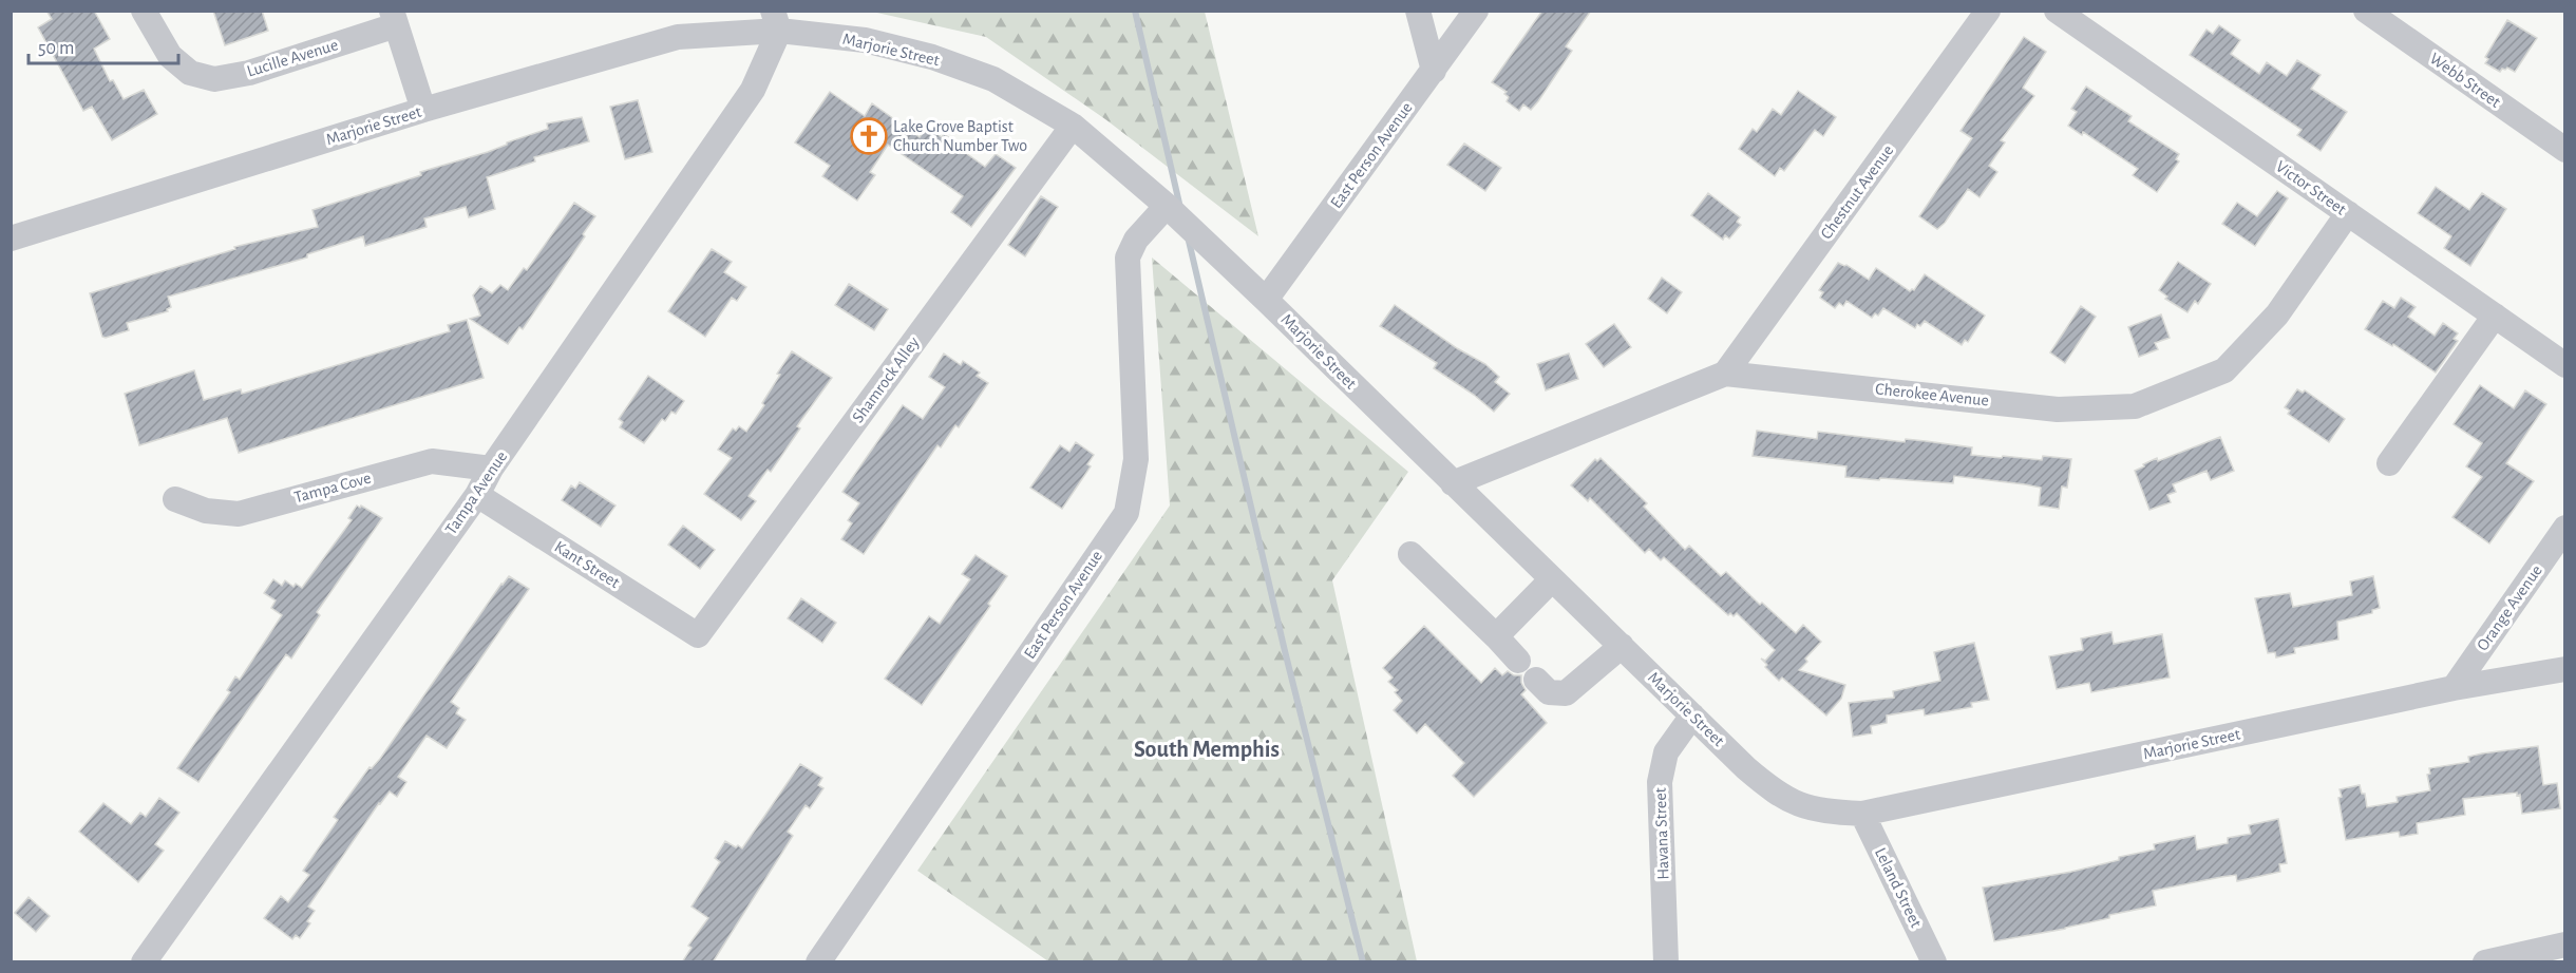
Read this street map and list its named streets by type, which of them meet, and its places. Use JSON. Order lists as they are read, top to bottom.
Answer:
{
  "streets": {
    "street": [
      "Marjorie Street",
      "Lucille Avenue",
      "Webb Street",
      "East Person Avenue",
      "Victor Street",
      "Chestnut Avenue",
      "Shamrock Alley",
      "Cherokee Avenue",
      "Tampa Cove",
      "Tampa Avenue",
      "Kant Street",
      "Orange Avenue",
      "Havana Street",
      "Leland Street"
    ]
  },
  "crossings": [
    ["Marjorie Street", "East Person Avenue"],
    ["Marjorie Street", "Shamrock Alley"],
    ["Marjorie Street", "Cherokee Avenue"],
    ["Marjorie Street", "Tampa Avenue"],
    ["Marjorie Street", "Orange Avenue"],
    ["Marjorie Street", "Havana Street"],
    ["Marjorie Street", "Leland Street"],
    ["Victor Street", "Cherokee Avenue"],
    ["Chestnut Avenue", "Cherokee Avenue"],
    ["Shamrock Alley", "Kant Street"],
    ["Tampa Cove", "Tampa Avenue"],
    ["Tampa Avenue", "Kant Street"]
  ],
  "districts": ["South Memphis"],
  "places": {
    "church": ["Lake Grove Baptist Church Number Two"]
  },
  "scale_bar": "50 m"
}
